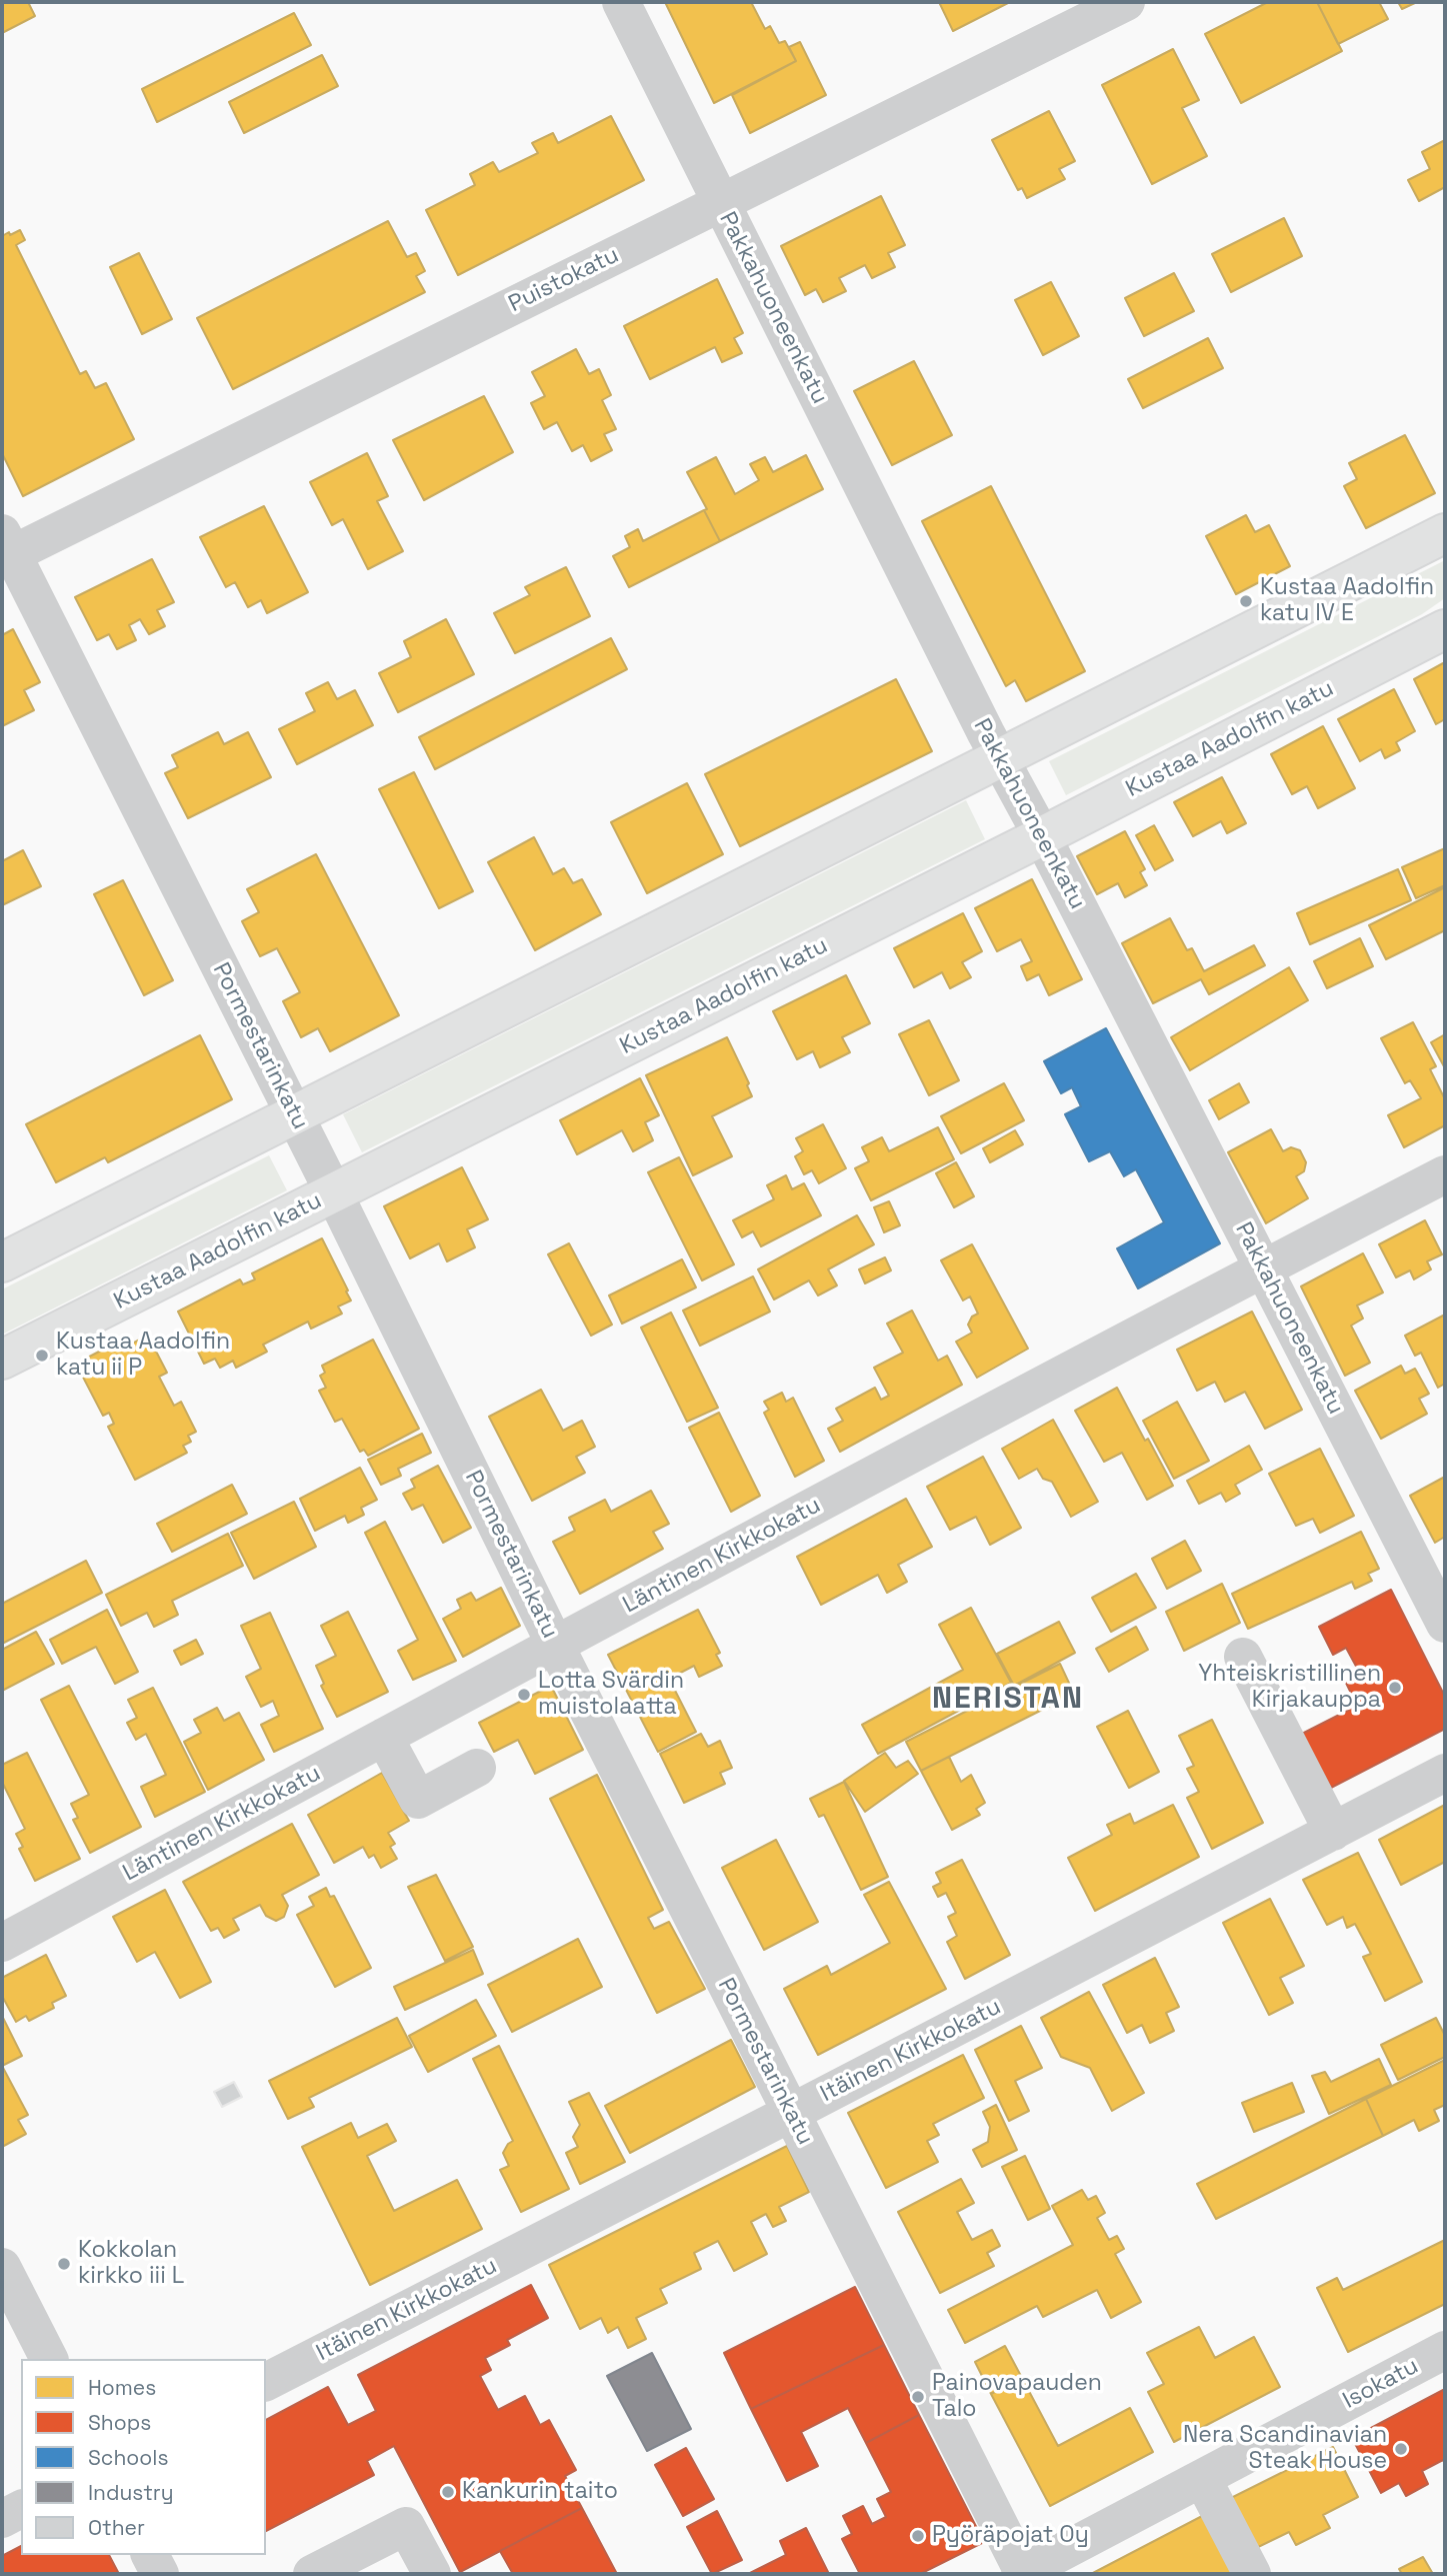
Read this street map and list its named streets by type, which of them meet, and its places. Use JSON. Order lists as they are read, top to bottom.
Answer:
{
  "streets": {
    "main road": ["Kustaa Aadolfin katu"],
    "street": [
      "Puistokatu",
      "Pakkahuoneenkatu",
      "Pormestarinkatu",
      "Läntinen Kirkkokatu",
      "Itäinen Kirkkokatu",
      "Isokatu"
    ]
  },
  "crossings": [
    ["Puistokatu", "Pakkahuoneenkatu"],
    ["Puistokatu", "Pormestarinkatu"],
    ["Pakkahuoneenkatu", "Kustaa Aadolfin katu"],
    ["Pakkahuoneenkatu", "Läntinen Kirkkokatu"],
    ["Kustaa Aadolfin katu", "Pormestarinkatu"],
    ["Pormestarinkatu", "Läntinen Kirkkokatu"],
    ["Pormestarinkatu", "Itäinen Kirkkokatu"],
    ["Pormestarinkatu", "Isokatu"]
  ],
  "districts": ["NERISTAN"],
  "places": [
    "Kustaa Aadolfin katu IV E",
    "Kustaa Aadolfin katu ii P",
    "Yhteiskristillinen Kirjakauppa",
    "Lotta Svärdin muistolaatta",
    "Kokkolan kirkko iii L",
    "Painovapauden Talo",
    "Nera Scandinavian Steak House",
    "Kankurin taito",
    "Pyöräpojat Oy"
  ],
  "legend": [
    "Homes",
    "Shops",
    "Schools",
    "Industry",
    "Other"
  ]
}
